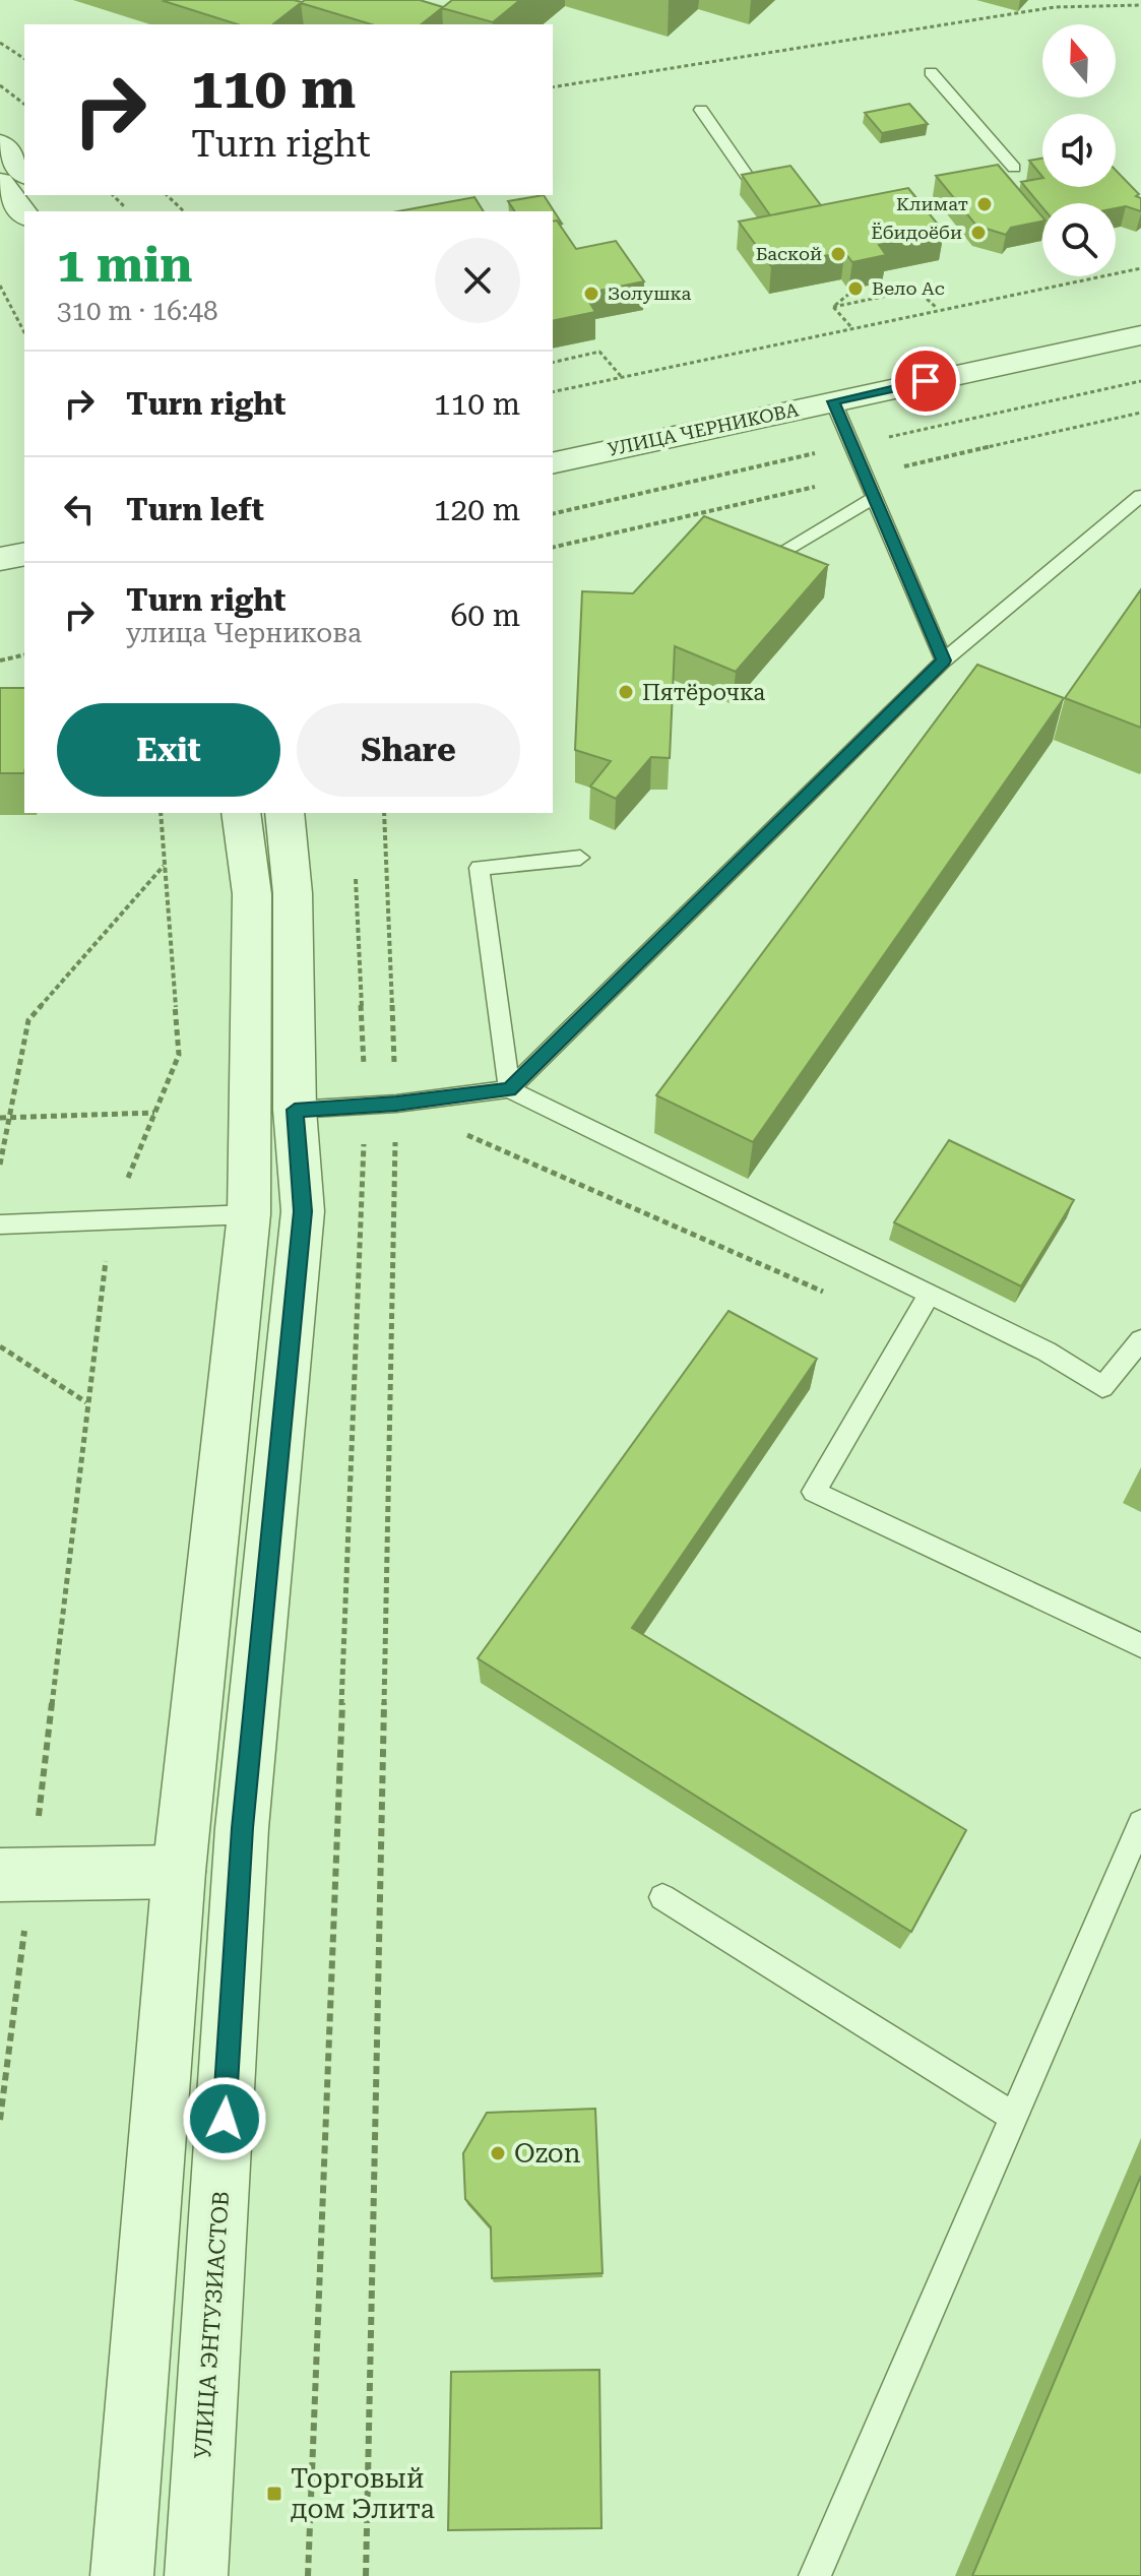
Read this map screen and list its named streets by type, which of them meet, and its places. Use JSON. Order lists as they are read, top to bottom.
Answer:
{
  "streets": {
    "street": ["УЛИЦА ЧЕРНИКОВА", "УЛИЦА ЭНТУЗИАСТОВ"]
  },
  "places": {
    "other": [
      "Климат",
      "Ёбидоёби",
      "Баской",
      "Вело Ас",
      "Золушка",
      "Пятёрочка",
      "Ozon"
    ],
    "transit": ["Торговый дом Элита"]
  },
  "north": "top",
  "page": {
    "turn": ["110 m", "Turn right"],
    "heading": ["1 min", "310 m · 16:48"],
    "list": [
      {
        "name": "Turn right",
        "value": "110 m"
      },
      {
        "name": "Turn left",
        "value": "120 m"
      },
      {
        "name": "Turn right",
        "note": "улица Черникова",
        "value": "60 m"
      }
    ],
    "buttons": ["Exit", "Share"]
  }
}
